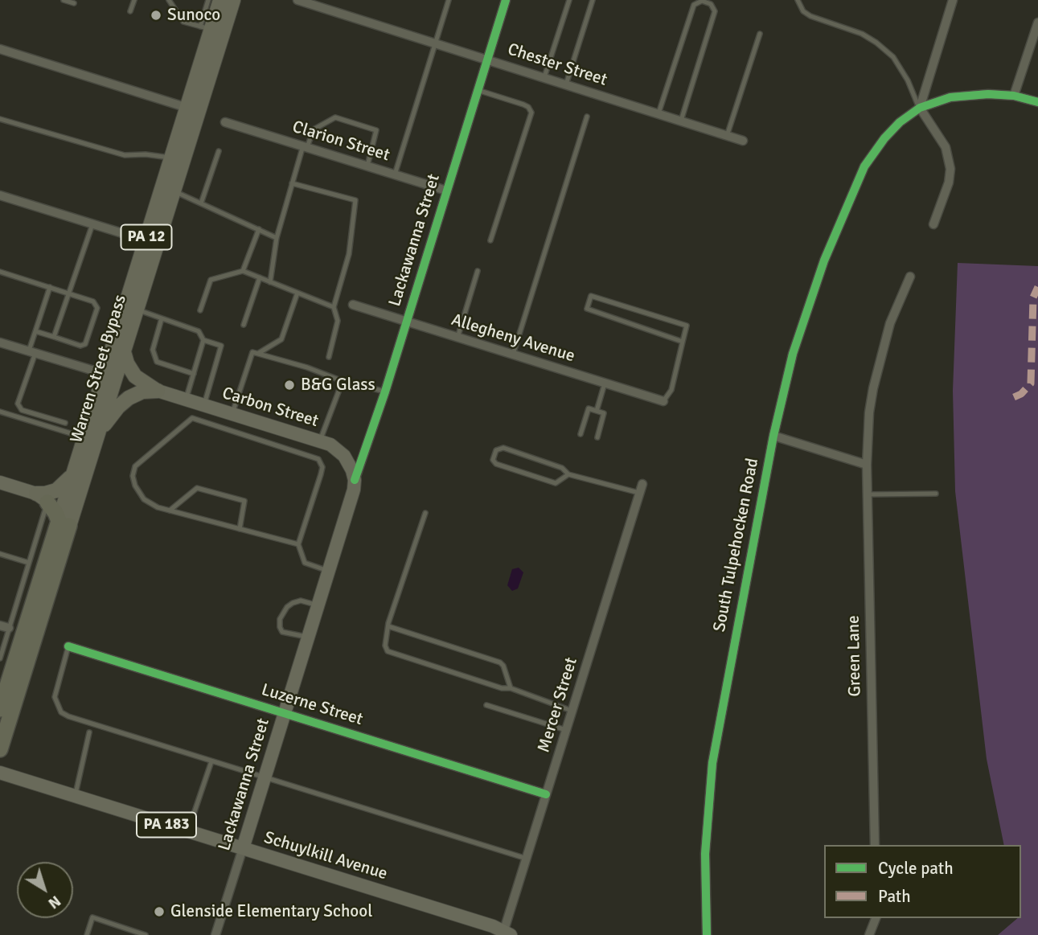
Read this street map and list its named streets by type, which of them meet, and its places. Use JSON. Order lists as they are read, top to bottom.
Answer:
{
  "streets": {
    "highway": ["PA 12", "Warren Street Bypass"],
    "main road": [
      "Lackawanna Street",
      "Carbon Street",
      "PA 183",
      "Schuylkill Avenue"
    ],
    "street": [
      "Chester Street",
      "Clarion Street",
      "Allegheny Avenue",
      "South Tulpehocken Road",
      "Green Lane",
      "Luzerne Street",
      "Mercer Street"
    ]
  },
  "crossings": [
    ["Chester Street", "Lackawanna Street"],
    ["Clarion Street", "Lackawanna Street"],
    ["Lackawanna Street", "Allegheny Avenue"],
    ["Lackawanna Street", "Carbon Street"],
    ["Lackawanna Street", "Luzerne Street"],
    ["Lackawanna Street", "Schuylkill Avenue"],
    ["Luzerne Street", "Mercer Street"],
    ["Mercer Street", "Schuylkill Avenue"]
  ],
  "places": ["Sunoco", "B&G Glass", "Glenside Elementary School"],
  "legend": ["Cycle path", "Path"],
  "north": "bottom right"
}
